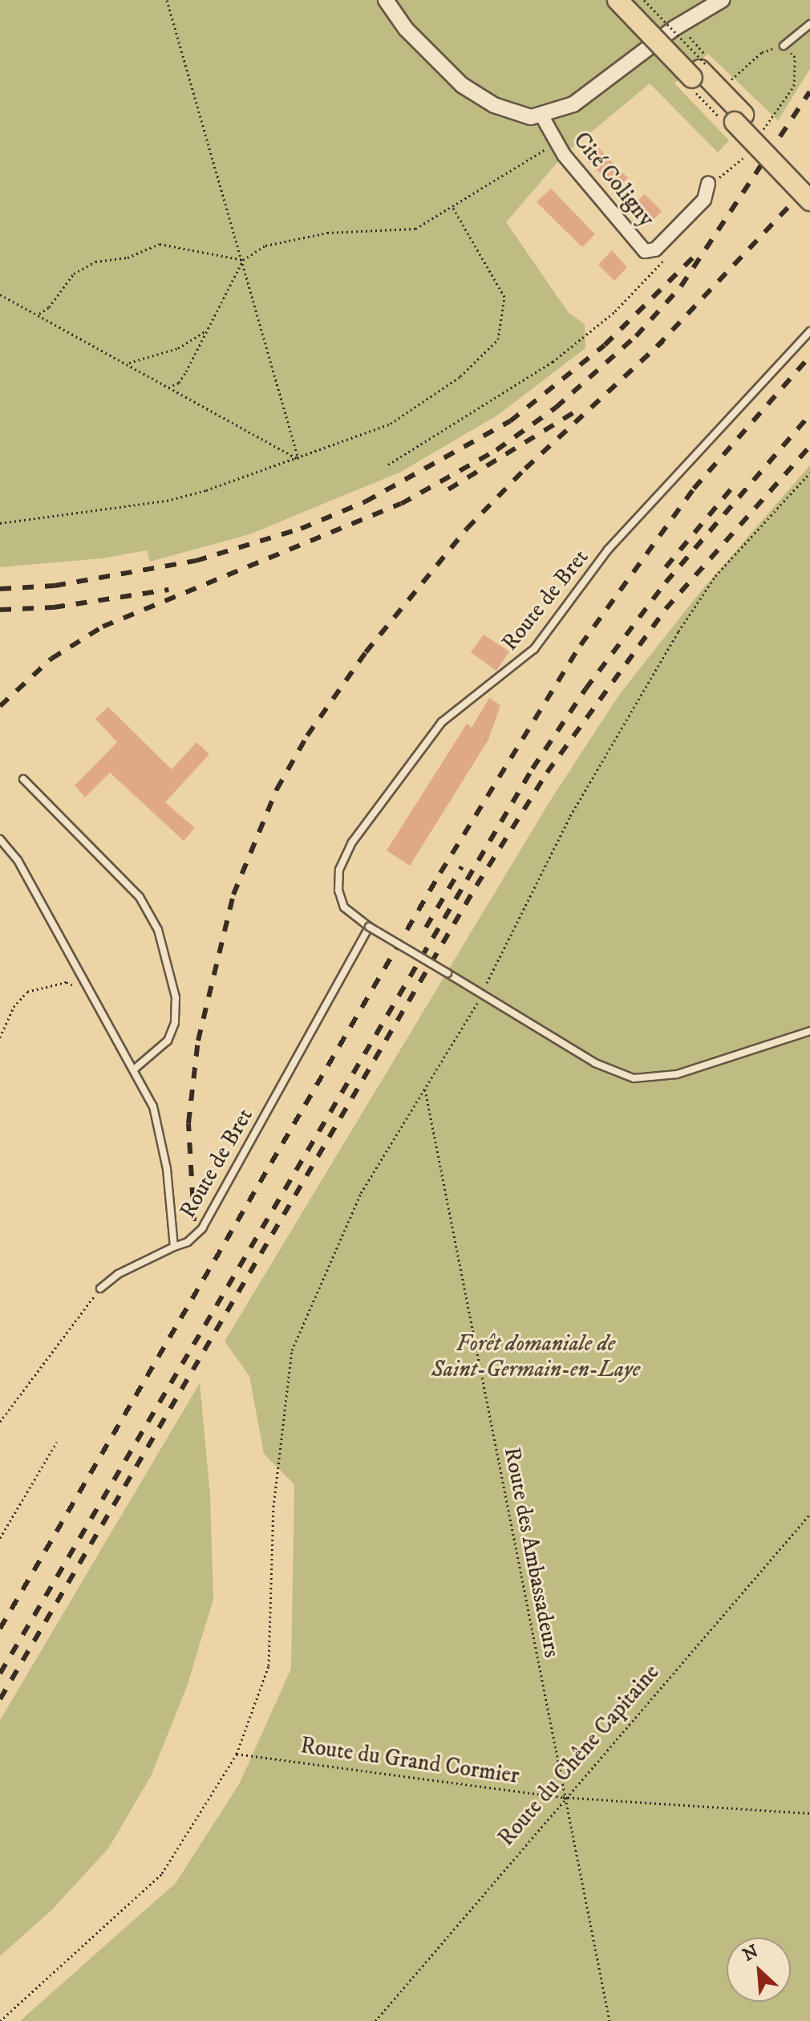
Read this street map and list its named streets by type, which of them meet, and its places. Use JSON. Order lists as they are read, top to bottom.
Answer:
{
  "streets": {
    "street": ["Cité Coligny"],
    "lane": ["Route de Bret"],
    "path": ["Route des Ambassadeurs", "Route du Chêne Capitaine", "Route du Grand Cormier"]
  },
  "crossings": [
    ["Route des Ambassadeurs", "Route du Chêne Capitaine"],
    ["Route des Ambassadeurs", "Route du Grand Cormier"],
    ["Route du Chêne Capitaine", "Route du Grand Cormier"]
  ],
  "parks": ["Forêt domaniale de Saint-Germain-en-Laye"],
  "north": "top left"
}
